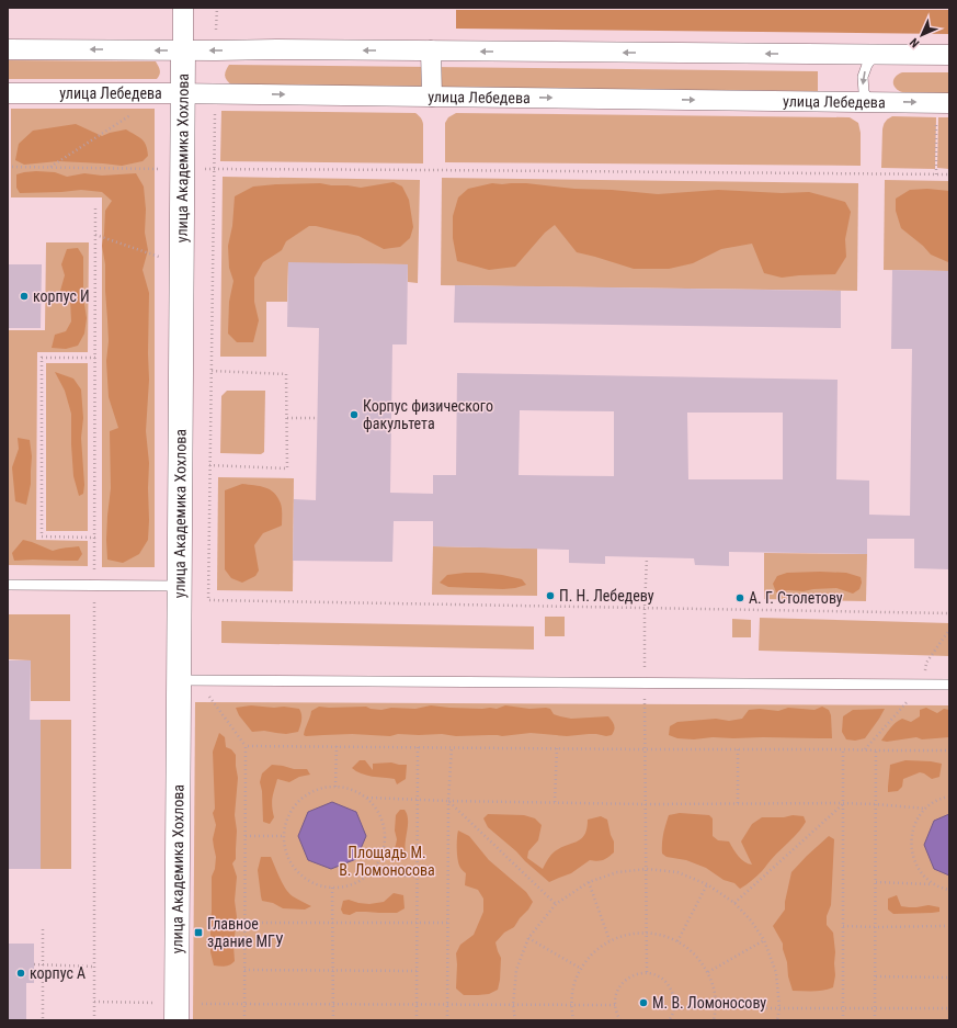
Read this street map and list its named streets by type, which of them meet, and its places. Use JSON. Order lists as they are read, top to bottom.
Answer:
{
  "streets": {
    "street": ["улица Лебедева", "улица Академика Хохлова"]
  },
  "crossings": [
    ["улица Лебедева", "улица Академика Хохлова"]
  ],
  "parks": ["Площадь М. В. Ломоносова"],
  "places": {
    "other": [
      "корпус И",
      "Корпус физического факультета",
      "П. Н. Лебедеву",
      "А. Г. Столетову",
      "корпус А",
      "М. В. Ломоносову"
    ],
    "transit": ["Главное здание МГУ"]
  },
  "north": "bottom left"
}
